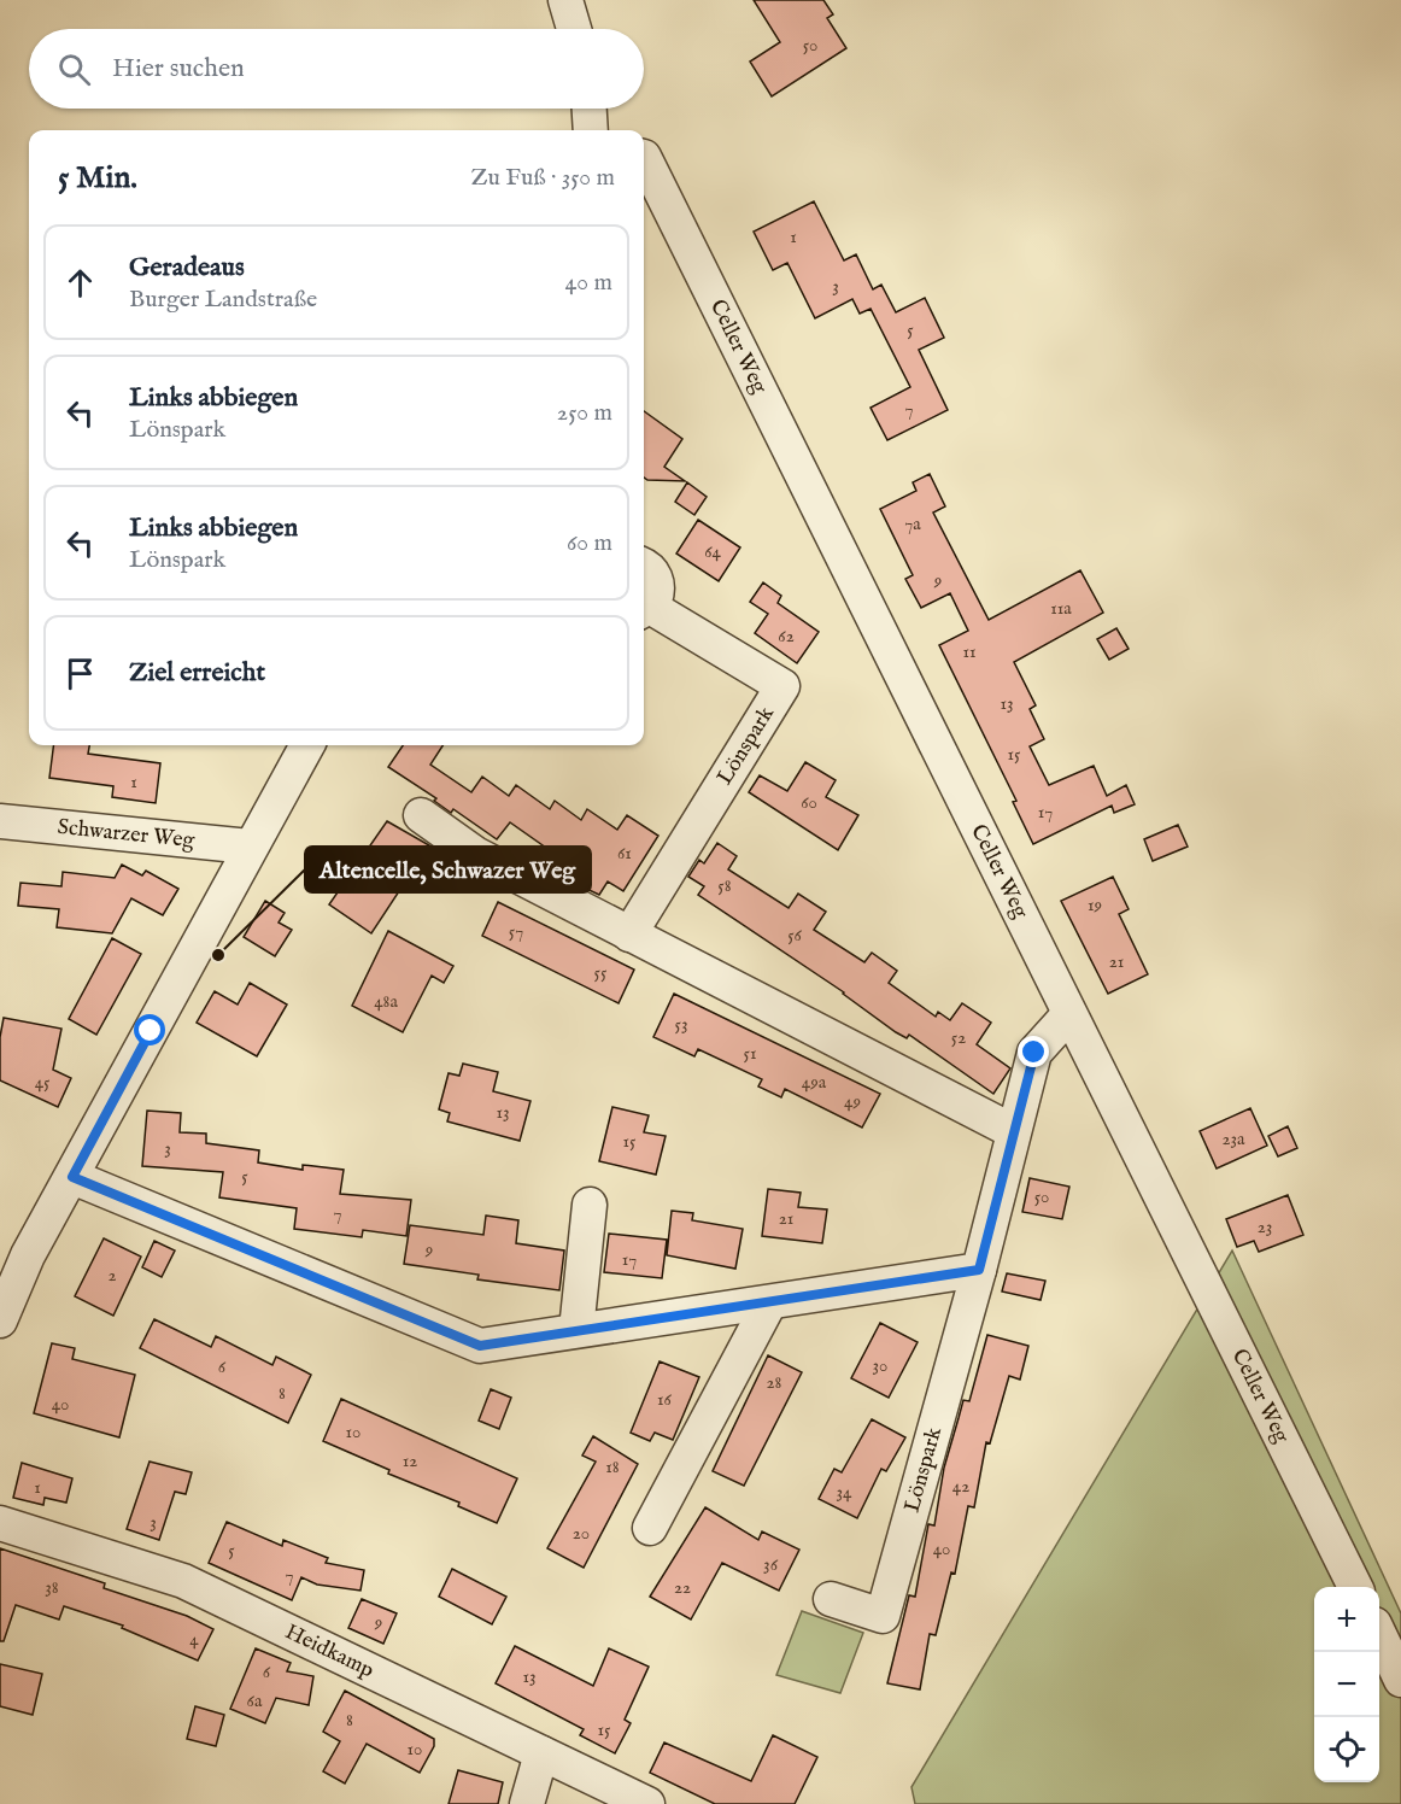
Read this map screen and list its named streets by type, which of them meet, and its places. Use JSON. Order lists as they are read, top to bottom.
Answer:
{
  "streets": {
    "street": [
      "Celler Weg",
      "Lönspark",
      "Schwarzer Weg",
      "Heidkamp"
    ]
  },
  "crossings": [
    ["Celler Weg", "Lönspark"]
  ],
  "places": ["Altencelle, Schwazer Weg"],
  "house_numbers": [
    "50",
    "1",
    "3",
    "5",
    "7",
    "7a",
    "64",
    "9",
    "11a",
    "62",
    "11",
    "13",
    "15",
    "1",
    "60",
    "17",
    "61",
    "58",
    "19",
    "57",
    "56",
    "21",
    "55",
    "48a",
    "53",
    "52",
    "51",
    "45",
    "49a",
    "49",
    "13",
    "23a",
    "15",
    "3",
    "5",
    "50",
    "7",
    "21",
    "23",
    "9",
    "17",
    "2",
    "30",
    "6",
    "28",
    "8",
    "16",
    "40",
    "10",
    "12",
    "18",
    "42",
    "1",
    "34",
    "3",
    "20",
    "40",
    "5",
    "36",
    "7",
    "38",
    "22",
    "9",
    "4",
    "6",
    "13",
    "6a",
    "8",
    "15",
    "10"
  ],
  "page": {
    "search": "Hier suchen",
    "heading": ["5 Min.", "Zu Fuß · 350 m"],
    "list": [
      ["Geradeaus", "Burger Landstraße", "40 m"],
      ["Links abbiegen", "Lönspark", "250 m"],
      ["Links abbiegen", "Lönspark", "60 m"],
      "Ziel erreicht"
    ],
    "map_buttons": ["+", "−"]
  }
}
